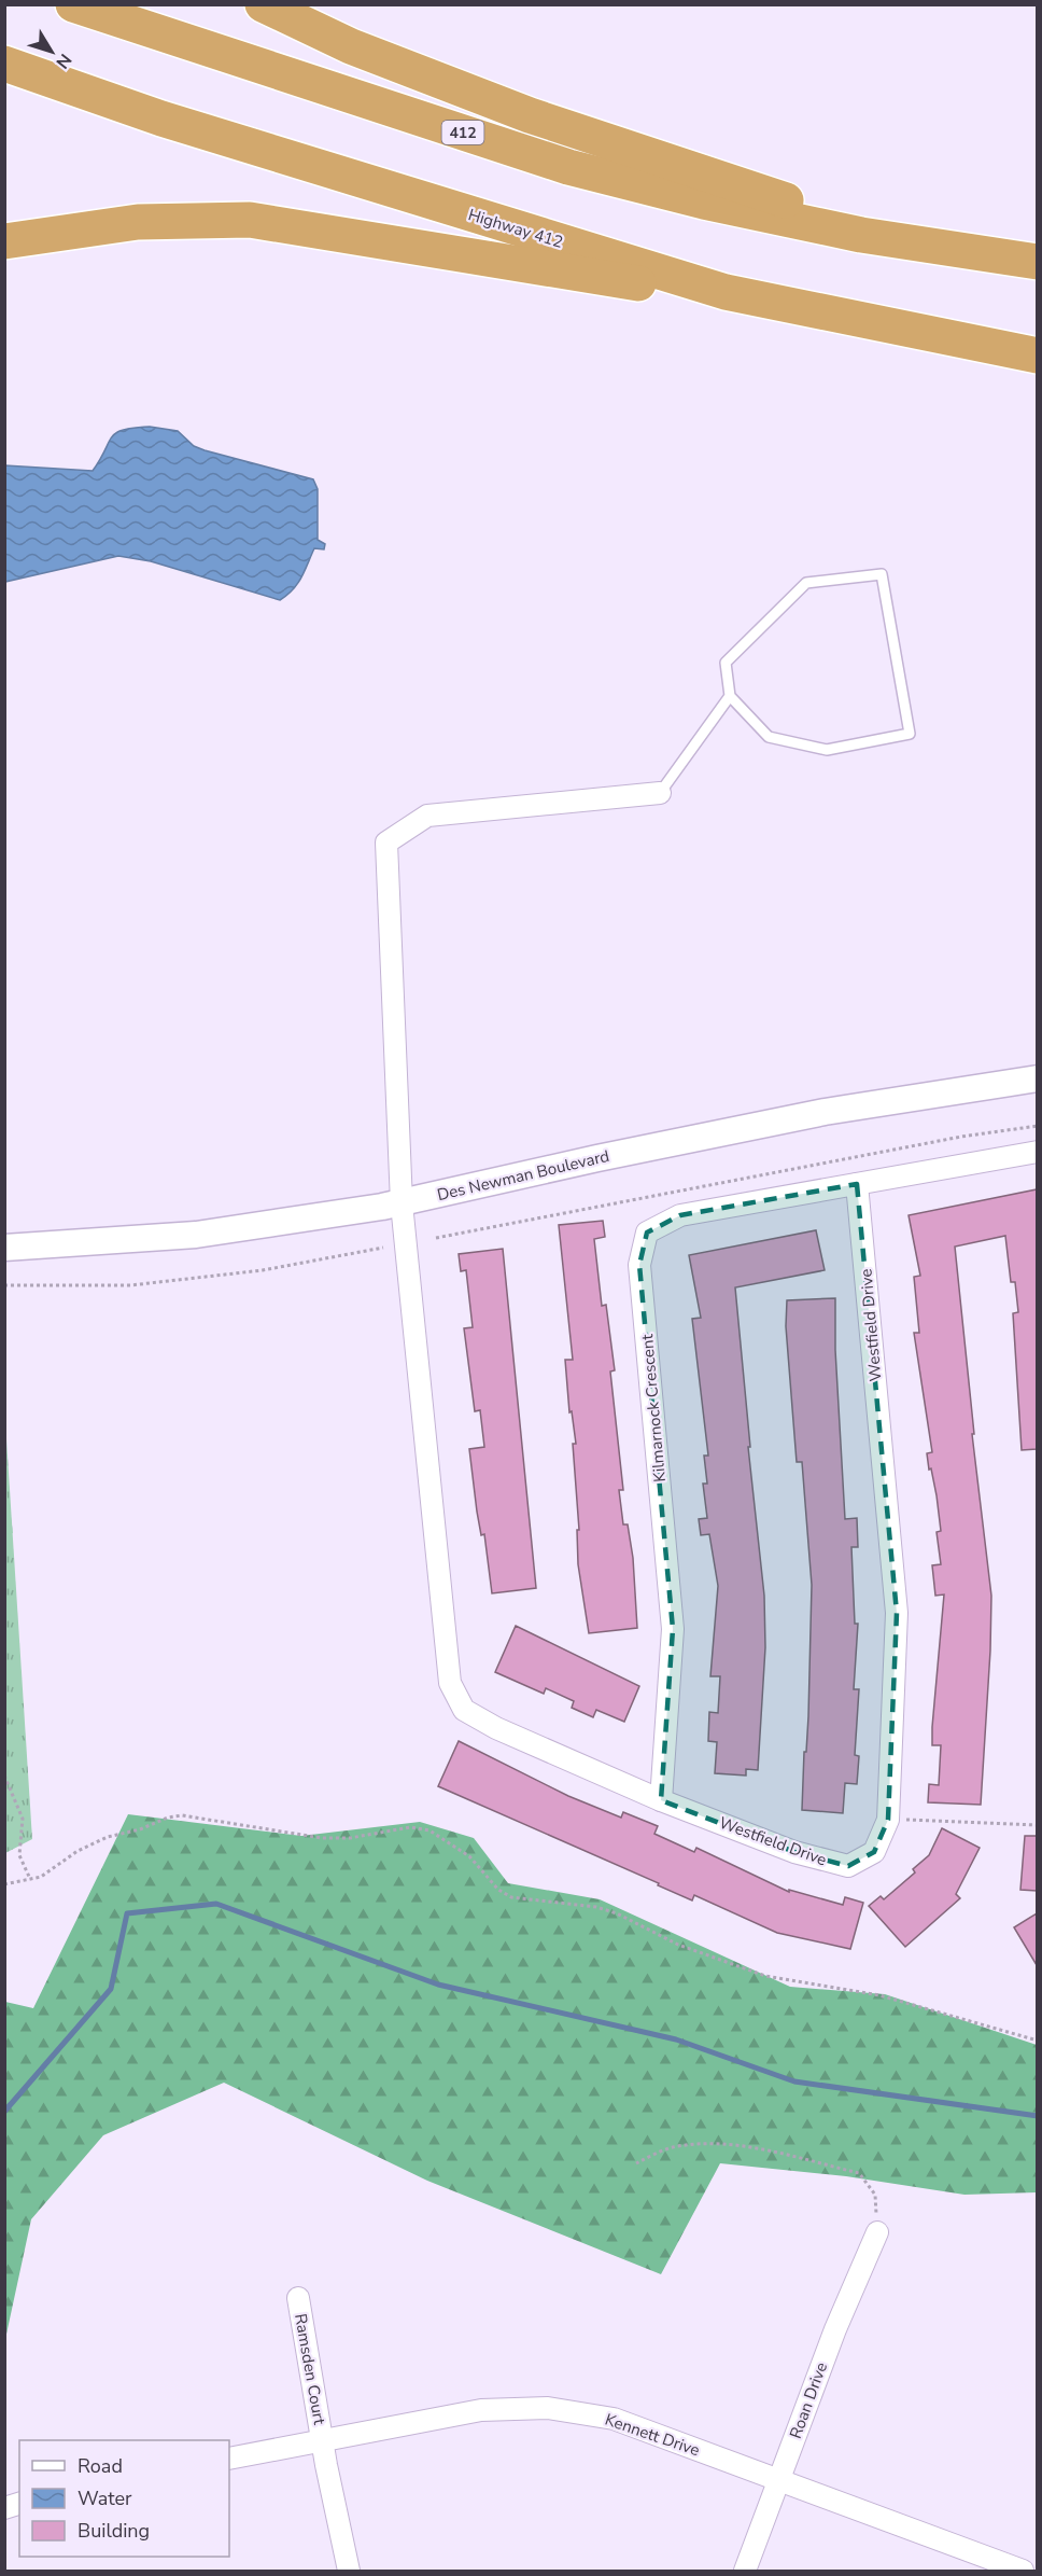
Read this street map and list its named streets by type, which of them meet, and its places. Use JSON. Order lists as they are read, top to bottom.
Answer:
{
  "streets": {
    "highway": ["412", "Highway 412"],
    "street": [
      "Des Newman Boulevard",
      "Westfield Drive",
      "Kilmarnock Crescent",
      "Ramsden Court",
      "Roan Drive",
      "Kennett Drive"
    ]
  },
  "crossings": [
    ["Des Newman Boulevard", "Westfield Drive"],
    ["Westfield Drive", "Kilmarnock Crescent"],
    ["Ramsden Court", "Kennett Drive"],
    ["Roan Drive", "Kennett Drive"]
  ],
  "legend": ["Road", "Water", "Building"],
  "north": "bottom right"
}
